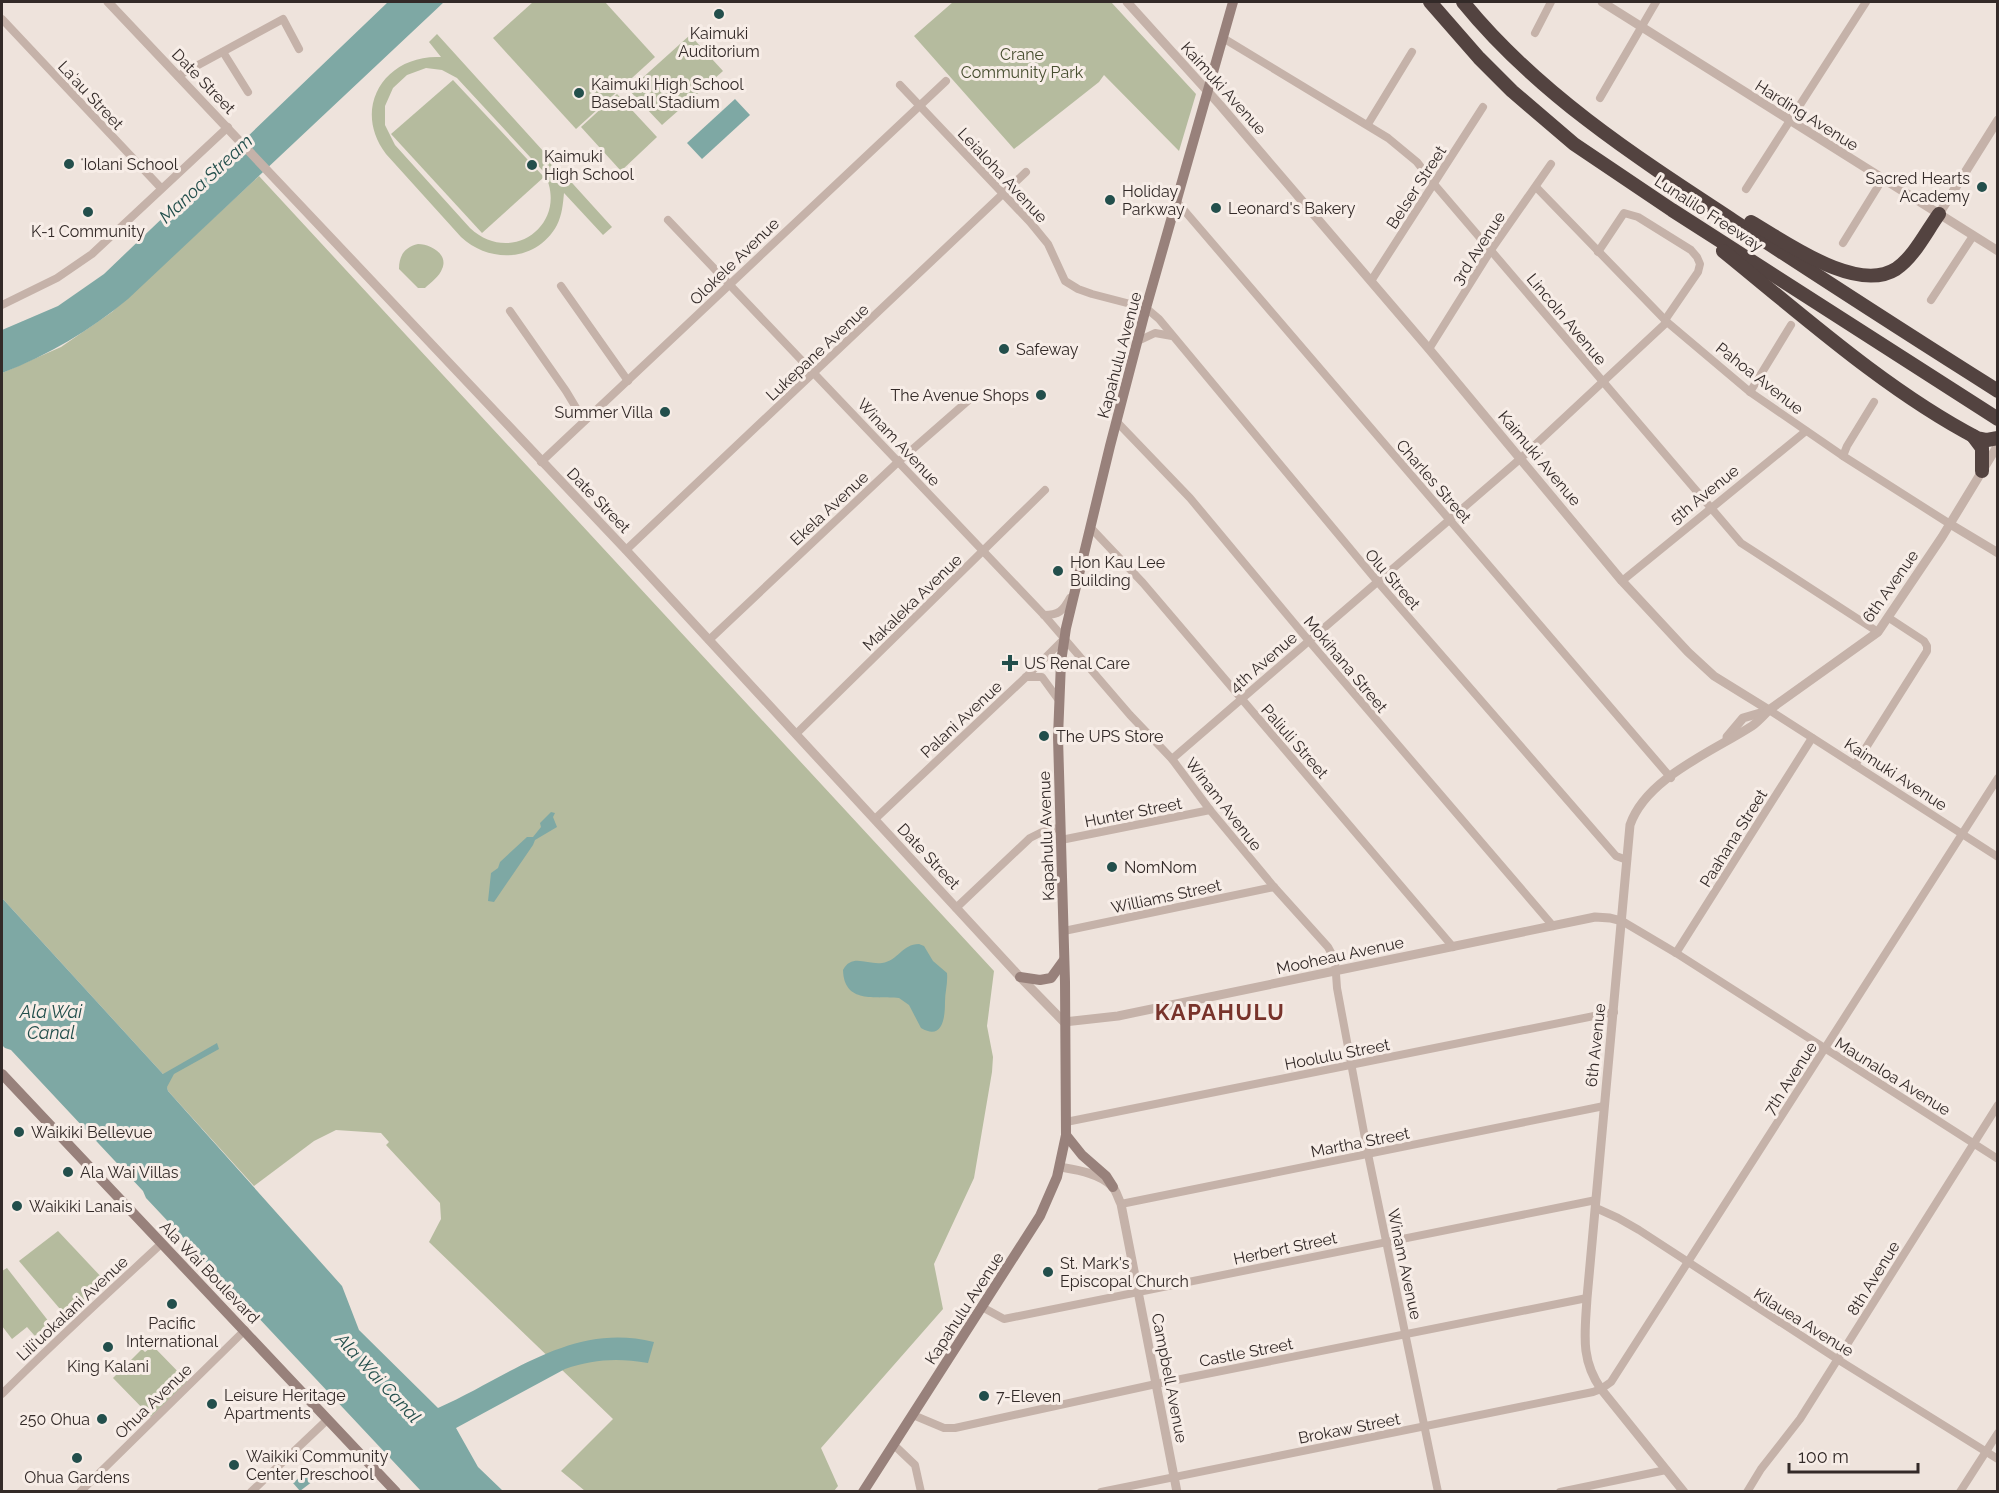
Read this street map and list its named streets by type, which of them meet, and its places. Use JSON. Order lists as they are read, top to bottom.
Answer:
{
  "streets": {
    "highway": ["Lunalilo Freeway"],
    "main road": ["Kapahulu Avenue", "Ala Wai Boulevard"],
    "street": [
      "Date Street",
      "Kaimuki Avenue",
      "Laʻau Street",
      "Harding Avenue",
      "Leialoha Avenue",
      "Belser Street",
      "3rd Avenue",
      "Olokele Avenue",
      "Lincoln Avenue",
      "Lukepane Avenue",
      "Pahoa Avenue",
      "Winam Avenue",
      "Charles Street",
      "5th Avenue",
      "Ekela Avenue",
      "Olu Street",
      "6th Avenue",
      "Makaleka Avenue",
      "4th Avenue",
      "Mokihana Street",
      "Palani Avenue",
      "Paliuli Street",
      "Hunter Street",
      "Paahana Street",
      "Williams Street",
      "Mooheau Avenue",
      "Hoolulu Street",
      "Maunaloa Avenue",
      "7th Avenue",
      "Martha Street",
      "Herbert Street",
      "8th Avenue",
      "Liliʻuokalani Avenue",
      "Kilauea Avenue",
      "Castle Street",
      "Campbell Avenue",
      "Ohua Avenue",
      "Brokaw Street"
    ]
  },
  "crossings": [
    ["Date Street", "Olokele Avenue"],
    ["Date Street", "Lukepane Avenue"],
    ["Date Street", "Kapahulu Avenue"],
    ["Date Street", "Ekela Avenue"],
    ["Date Street", "Makaleka Avenue"],
    ["Date Street", "Palani Avenue"],
    ["Date Street", "Mooheau Avenue"],
    ["Kaimuki Avenue", "Belser Street"],
    ["Kaimuki Avenue", "3rd Avenue"],
    ["Kaimuki Avenue", "Kapahulu Avenue"],
    ["Kaimuki Avenue", "5th Avenue"],
    ["Kaimuki Avenue", "6th Avenue"],
    ["Kaimuki Avenue", "4th Avenue"],
    ["Kaimuki Avenue", "Paahana Street"],
    ["Kaimuki Avenue", "7th Avenue"],
    ["Leialoha Avenue", "Olokele Avenue"],
    ["Leialoha Avenue", "Lukepane Avenue"],
    ["Leialoha Avenue", "Kapahulu Avenue"],
    ["Leialoha Avenue", "Olu Street"],
    ["Belser Street", "Lincoln Avenue"],
    ["3rd Avenue", "Lincoln Avenue"],
    ["3rd Avenue", "Pahoa Avenue"],
    ["Olokele Avenue", "Winam Avenue"],
    ["Lincoln Avenue", "Kapahulu Avenue"],
    ["Lincoln Avenue", "5th Avenue"],
    ["Lincoln Avenue", "6th Avenue"],
    ["Lincoln Avenue", "4th Avenue"],
    ["Lukepane Avenue", "Winam Avenue"],
    ["Kapahulu Avenue", "Winam Avenue"],
    ["Kapahulu Avenue", "Charles Street"],
    ["Kapahulu Avenue", "Olu Street"],
    ["Kapahulu Avenue", "Mokihana Street"],
    ["Kapahulu Avenue", "Palani Avenue"],
    ["Kapahulu Avenue", "Paliuli Street"],
    ["Kapahulu Avenue", "Hunter Street"],
    ["Kapahulu Avenue", "Williams Street"],
    ["Kapahulu Avenue", "Mooheau Avenue"],
    ["Kapahulu Avenue", "Hoolulu Street"],
    ["Kapahulu Avenue", "Herbert Street"],
    ["Kapahulu Avenue", "Castle Street"],
    ["Pahoa Avenue", "5th Avenue"],
    ["Pahoa Avenue", "6th Avenue"],
    ["Pahoa Avenue", "4th Avenue"],
    ["Winam Avenue", "Ekela Avenue"],
    ["Winam Avenue", "Makaleka Avenue"],
    ["Winam Avenue", "4th Avenue"],
    ["Winam Avenue", "Palani Avenue"],
    ["Winam Avenue", "Hunter Street"],
    ["Winam Avenue", "Williams Street"],
    ["Winam Avenue", "Mooheau Avenue"],
    ["Winam Avenue", "Hoolulu Street"],
    ["Winam Avenue", "Martha Street"],
    ["Winam Avenue", "Herbert Street"],
    ["Winam Avenue", "Castle Street"],
    ["Winam Avenue", "Brokaw Street"],
    ["Charles Street", "6th Avenue"],
    ["Charles Street", "4th Avenue"],
    ["Olu Street", "6th Avenue"],
    ["Olu Street", "4th Avenue"],
    ["6th Avenue", "Mooheau Avenue"],
    ["6th Avenue", "Hoolulu Street"],
    ["6th Avenue", "Maunaloa Avenue"],
    ["6th Avenue", "7th Avenue"],
    ["6th Avenue", "Martha Street"],
    ["6th Avenue", "Herbert Street"],
    ["6th Avenue", "Kilauea Avenue"],
    ["6th Avenue", "Castle Street"],
    ["6th Avenue", "Brokaw Street"],
    ["4th Avenue", "Mokihana Street"],
    ["4th Avenue", "Paliuli Street"],
    ["Mokihana Street", "Mooheau Avenue"],
    ["Paliuli Street", "Mooheau Avenue"],
    ["Paahana Street", "Maunaloa Avenue"],
    ["Mooheau Avenue", "Maunaloa Avenue"],
    ["Maunaloa Avenue", "7th Avenue"],
    ["Maunaloa Avenue", "8th Avenue"],
    ["7th Avenue", "Kilauea Avenue"],
    ["7th Avenue", "Brokaw Street"],
    ["Martha Street", "Campbell Avenue"],
    ["Herbert Street", "Kilauea Avenue"],
    ["Herbert Street", "Campbell Avenue"],
    ["Ala Wai Boulevard", "Liliʻuokalani Avenue"],
    ["Ala Wai Boulevard", "Ohua Avenue"],
    ["8th Avenue", "Kilauea Avenue"],
    ["Castle Street", "Campbell Avenue"],
    ["Campbell Avenue", "Brokaw Street"]
  ],
  "districts": ["KAPAHULU"],
  "water": ["Manoa Stream", "Ala Wai Canal"],
  "parks": ["Crane Community Park"],
  "places": {
    "other": [
      "Kaimuki Auditorium",
      "Kaimuki High School Baseball Stadium",
      "ʻIolani School",
      "Kaimuki High School",
      "Sacred Hearts Academy",
      "Holiday Parkway",
      "Leonard's Bakery",
      "K-1 Community",
      "Safeway",
      "The Avenue Shops",
      "Summer Villa",
      "Hon Kau Lee Building",
      "The UPS Store",
      "NomNom",
      "Waikiki Bellevue",
      "Ala Wai Villas",
      "Waikiki Lanais",
      "St. Mark's Episcopal Church",
      "Pacific International",
      "King Kalani",
      "7-Eleven",
      "Leisure Heritage Apartments",
      "250 Ohua",
      "Ohua Gardens",
      "Waikiki Community Center Preschool"
    ],
    "health": ["US Renal Care"]
  },
  "scale_bar": "100 m"
}
